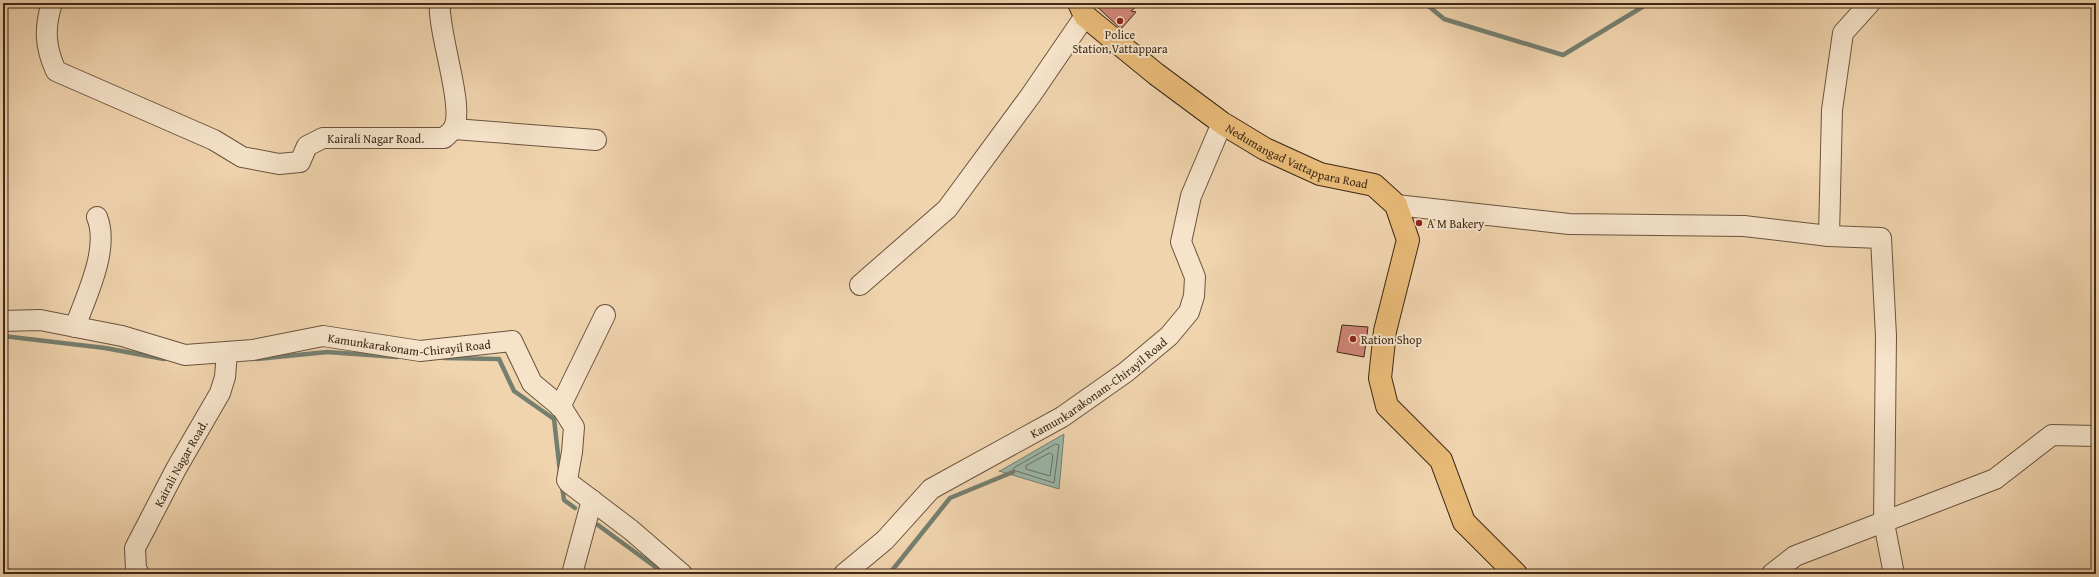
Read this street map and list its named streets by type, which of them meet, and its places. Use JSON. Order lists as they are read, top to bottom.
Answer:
{
  "streets": {
    "main road": ["Nedumangad Vattappara Road"],
    "street": ["Kairali Nagar Road.", "Kamunkarakonam-Chirayil Road"]
  },
  "crossings": [
    ["Kairali Nagar Road.", "Kamunkarakonam-Chirayil Road"],
    ["Nedumangad Vattappara Road", "Kamunkarakonam-Chirayil Road"]
  ],
  "places": ["Police Station,Vattappara", "A M Bakery", "Ration Shop"]
}
